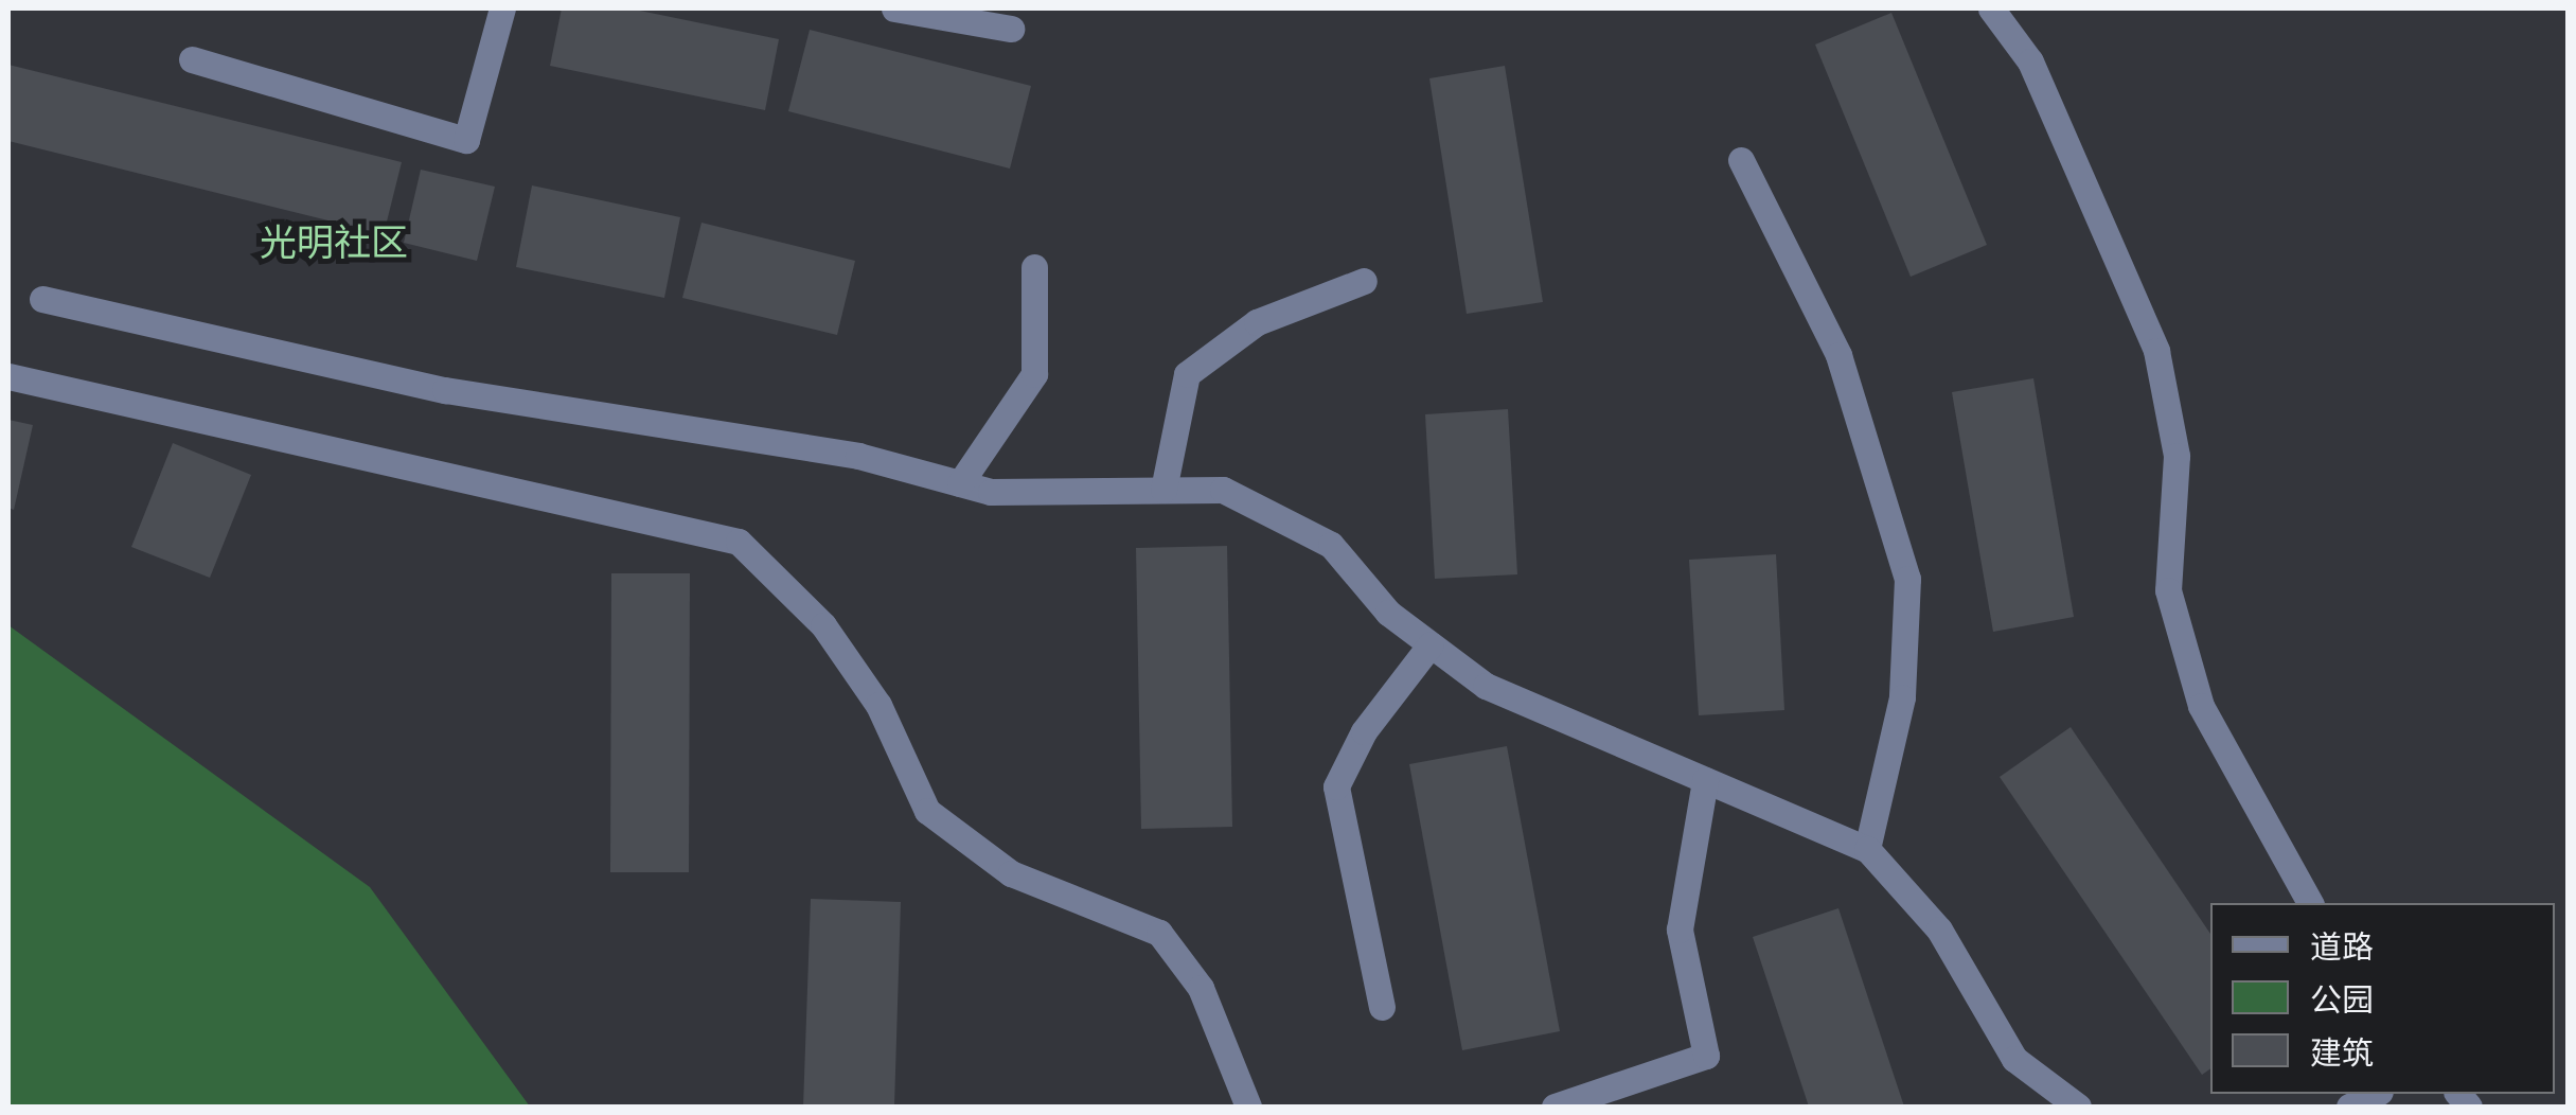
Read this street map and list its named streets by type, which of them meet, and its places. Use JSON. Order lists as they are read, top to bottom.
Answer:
{
  "districts": ["光明社区"],
  "legend": ["道路", "公园", "建筑"]
}
